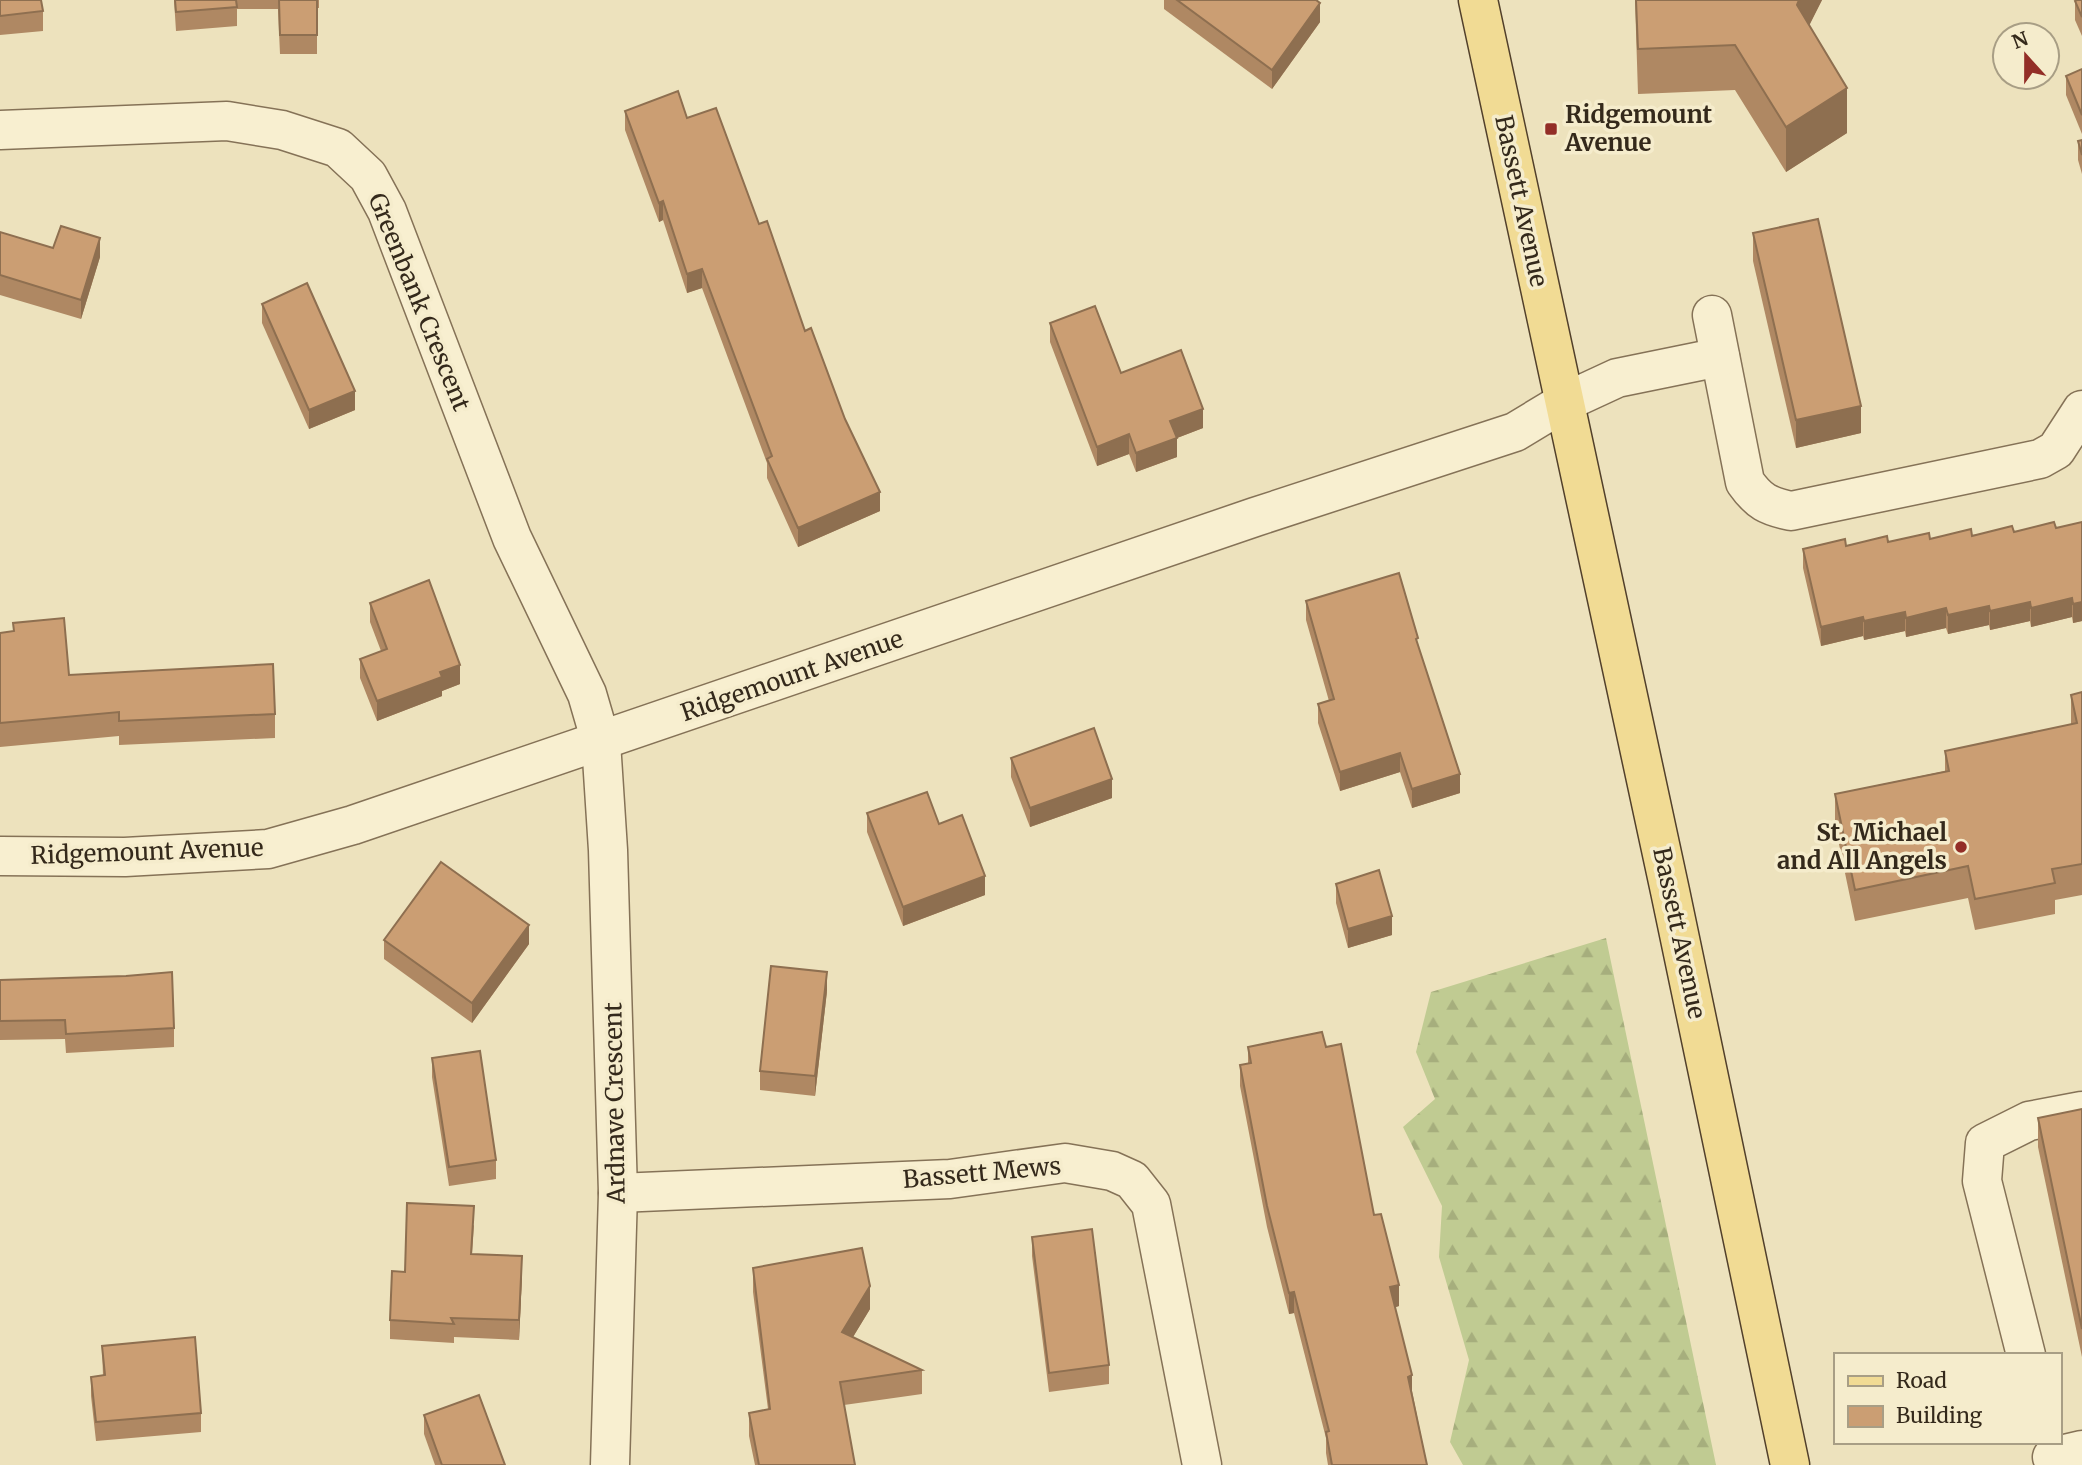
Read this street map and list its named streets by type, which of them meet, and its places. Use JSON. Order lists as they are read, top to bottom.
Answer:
{
  "streets": {
    "main road": ["Bassett Avenue"],
    "street": [
      "Greenbank Crescent",
      "Ridgemount Avenue",
      "Ardnave Crescent",
      "Bassett Mews"
    ]
  },
  "crossings": [
    ["Bassett Avenue", "Ridgemount Avenue"],
    ["Greenbank Crescent", "Ridgemount Avenue"],
    ["Greenbank Crescent", "Ardnave Crescent"],
    ["Ridgemount Avenue", "Ardnave Crescent"],
    ["Ardnave Crescent", "Bassett Mews"]
  ],
  "places": {
    "transit": ["Ridgemount Avenue"],
    "other": ["St. Michael and All Angels"]
  },
  "legend": ["Road", "Building"],
  "north": "top"
}
